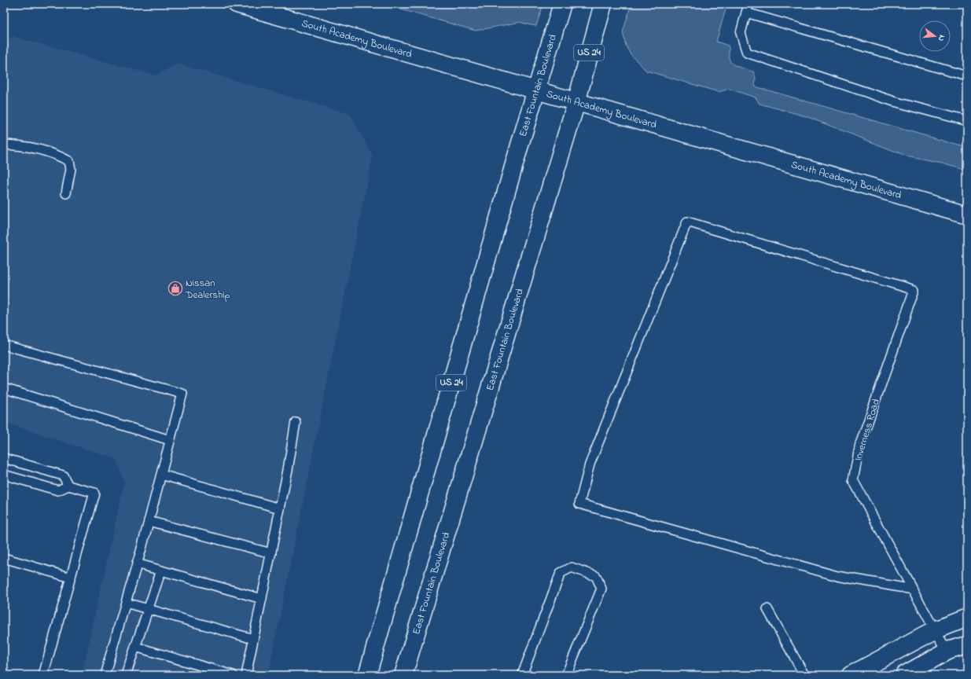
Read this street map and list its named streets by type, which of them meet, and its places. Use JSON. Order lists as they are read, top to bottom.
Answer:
{
  "streets": {
    "main road": ["South Academy Boulevard", "US 24", "East Fountain Boulevard"],
    "lane": ["Inverness Road"]
  },
  "crossings": [
    ["South Academy Boulevard", "East Fountain Boulevard"]
  ],
  "places": {
    "shop": ["Nissan Dealership"]
  },
  "north": "right"
}
